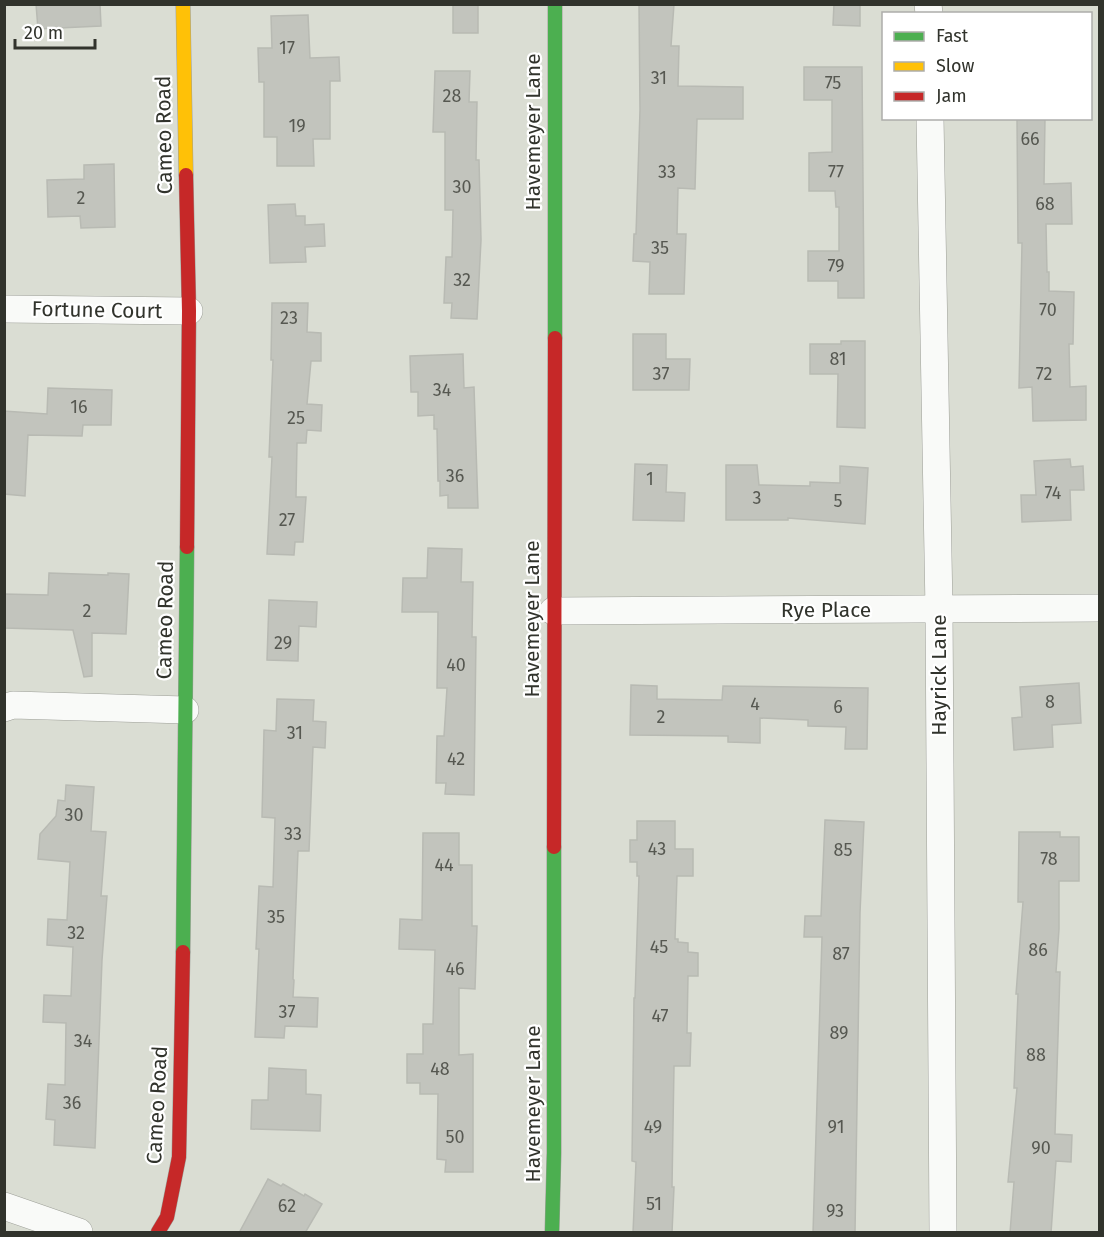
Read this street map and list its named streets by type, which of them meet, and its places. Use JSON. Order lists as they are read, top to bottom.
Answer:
{
  "streets": {
    "street": [
      "Havemeyer Lane",
      "Cameo Road",
      "Fortune Court",
      "Rye Place",
      "Hayrick Lane"
    ]
  },
  "crossings": [
    ["Havemeyer Lane", "Rye Place"],
    ["Cameo Road", "Fortune Court"],
    ["Rye Place", "Hayrick Lane"]
  ],
  "house_numbers": [
    "17",
    "31",
    "75",
    "28",
    "19",
    "66",
    "33",
    "77",
    "30",
    "2",
    "68",
    "35",
    "79",
    "32",
    "70",
    "23",
    "81",
    "37",
    "72",
    "34",
    "16",
    "25",
    "36",
    "1",
    "74",
    "3",
    "5",
    "27",
    "2",
    "29",
    "40",
    "8",
    "4",
    "6",
    "2",
    "31",
    "42",
    "30",
    "33",
    "43",
    "85",
    "78",
    "44",
    "35",
    "32",
    "45",
    "86",
    "87",
    "46",
    "37",
    "47",
    "89",
    "34",
    "88",
    "48",
    "36",
    "49",
    "91",
    "50",
    "90",
    "51",
    "62",
    "93"
  ],
  "legend": ["Fast", "Slow", "Jam"],
  "scale_bar": "20 m"
}
